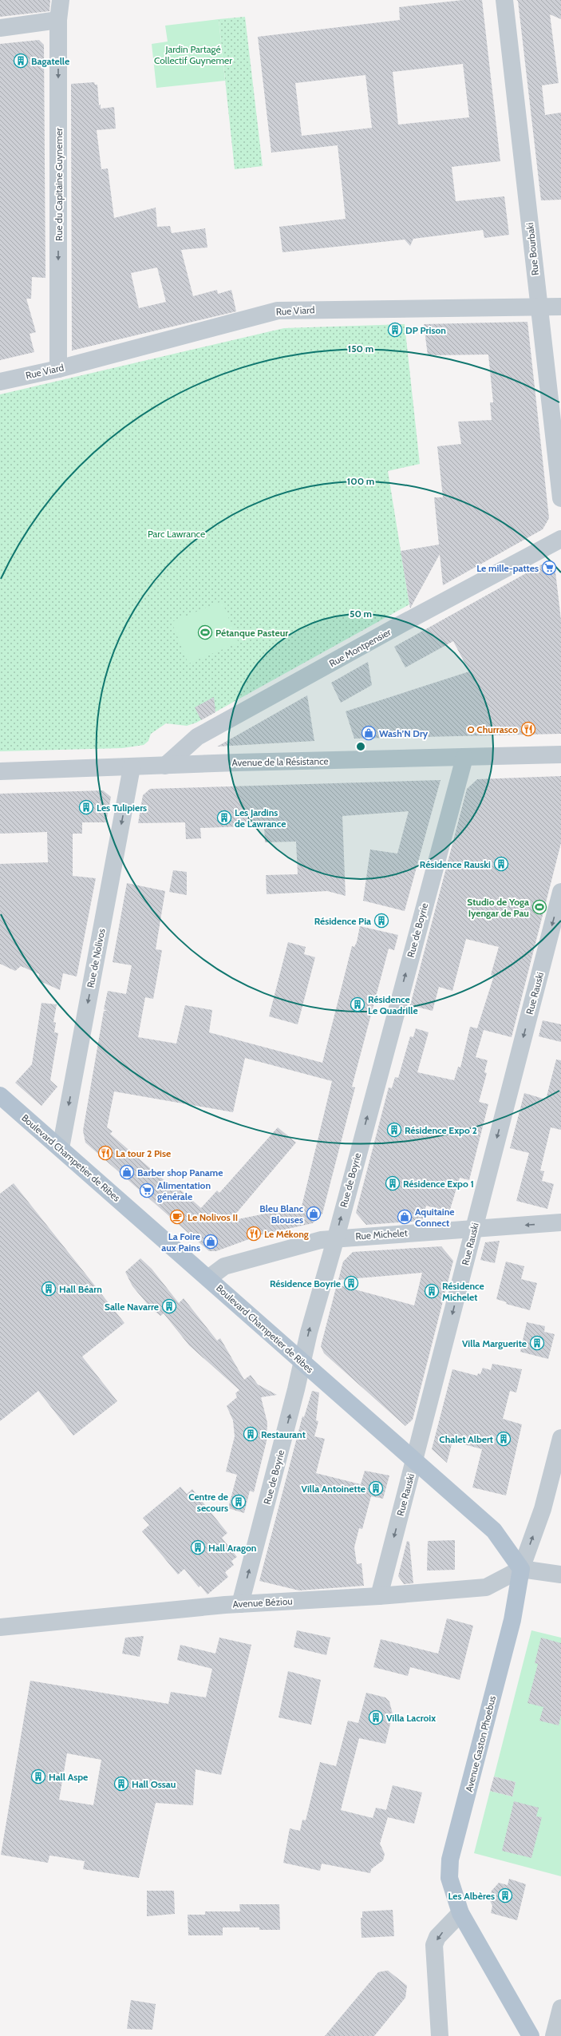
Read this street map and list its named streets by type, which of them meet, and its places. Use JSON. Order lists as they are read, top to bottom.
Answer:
{
  "streets": {
    "main road": ["Boulevard Champetier de Ribes", "Avenue Gaston Phoebus"],
    "street": [
      "Rue du Capitaine Guynemer",
      "Rue Bourbaki",
      "Rue Viard",
      "Rue Montpensier",
      "Avenue de la Résistance",
      "Rue de Boyrie",
      "Rue de Nolivos",
      "Rue Rauski",
      "Rue Michelet",
      "Avenue Béziou"
    ]
  },
  "crossings": [
    ["Rue du Capitaine Guynemer", "Rue Viard"],
    ["Rue Bourbaki", "Rue Viard"],
    ["Rue Montpensier", "Avenue de la Résistance"],
    ["Avenue de la Résistance", "Rue de Boyrie"],
    ["Avenue de la Résistance", "Rue de Nolivos"],
    ["Rue de Boyrie", "Boulevard Champetier de Ribes"],
    ["Rue de Boyrie", "Rue Michelet"],
    ["Rue de Boyrie", "Avenue Béziou"],
    ["Rue de Nolivos", "Boulevard Champetier de Ribes"],
    ["Rue Rauski", "Boulevard Champetier de Ribes"],
    ["Rue Rauski", "Rue Michelet"],
    ["Rue Rauski", "Avenue Béziou"],
    ["Boulevard Champetier de Ribes", "Rue Michelet"],
    ["Boulevard Champetier de Ribes", "Avenue Béziou"],
    ["Boulevard Champetier de Ribes", "Avenue Gaston Phoebus"],
    ["Avenue Béziou", "Avenue Gaston Phoebus"]
  ],
  "one_way": [
    "Rue du Capitaine Guynemer",
    "Rue de Boyrie",
    "Rue de Nolivos",
    "Rue Rauski"
  ],
  "parks": ["Jardin Partagé Collectif Guynemer", "Parc Lawrance"],
  "places": {
    "building": [
      "Bagatelle",
      "DP Prison",
      "Les Tulipiers",
      "Les Jardins de Lawrance",
      "Résidence Rauski",
      "Résidence Pia",
      "Résidence Le Quadrille",
      "Résidence Expo 2",
      "Résidence Expo 1",
      "Résidence Boyrie",
      "Hall Béarn",
      "Résidence Michelet",
      "Salle Navarre",
      "Villa Marguerite",
      "Restaurant",
      "Chalet Albert",
      "Villa Antoinette",
      "Centre de secours",
      "Hall Aragon",
      "Villa Lacroix",
      "Hall Aspe",
      "Hall Ossau",
      "Les Albères"
    ],
    "supermarket": ["Le mille-pattes", "Alimentation générale"],
    "sports": ["Pétanque Pasteur", "Studio de Yoga Iyengar de Pau"],
    "restaurant": ["O Churrasco", "La tour 2 Pise", "Le Mékong"],
    "shop": [
      "Wash’N Dry",
      "Barber shop Paname",
      "Bleu Blanc Blouses",
      "Aquitaine Connect",
      "La Foire aux Pains"
    ],
    "cafe": ["Le Nolivos II"]
  },
  "rings": ["150 m", "100 m", "50 m"]
}
